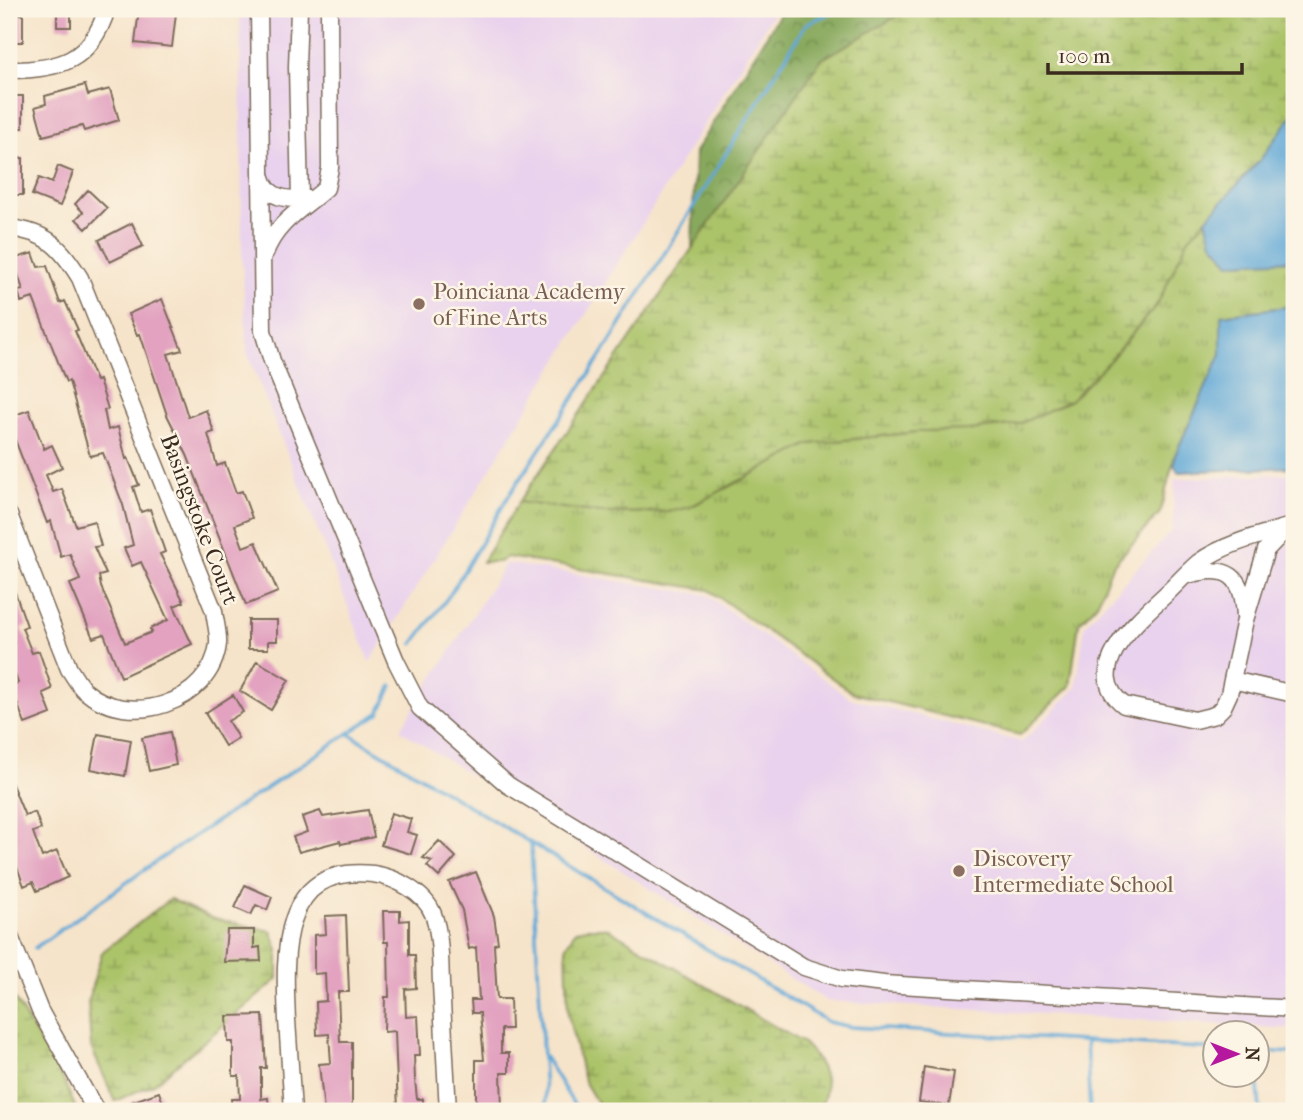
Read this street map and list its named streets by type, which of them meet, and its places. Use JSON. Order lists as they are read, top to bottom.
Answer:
{
  "streets": {
    "street": ["Basingstoke Court"]
  },
  "places": ["Poinciana Academy of Fine Arts", "Discovery Intermediate School"],
  "scale_bar": "100 m",
  "north": "right"
}
